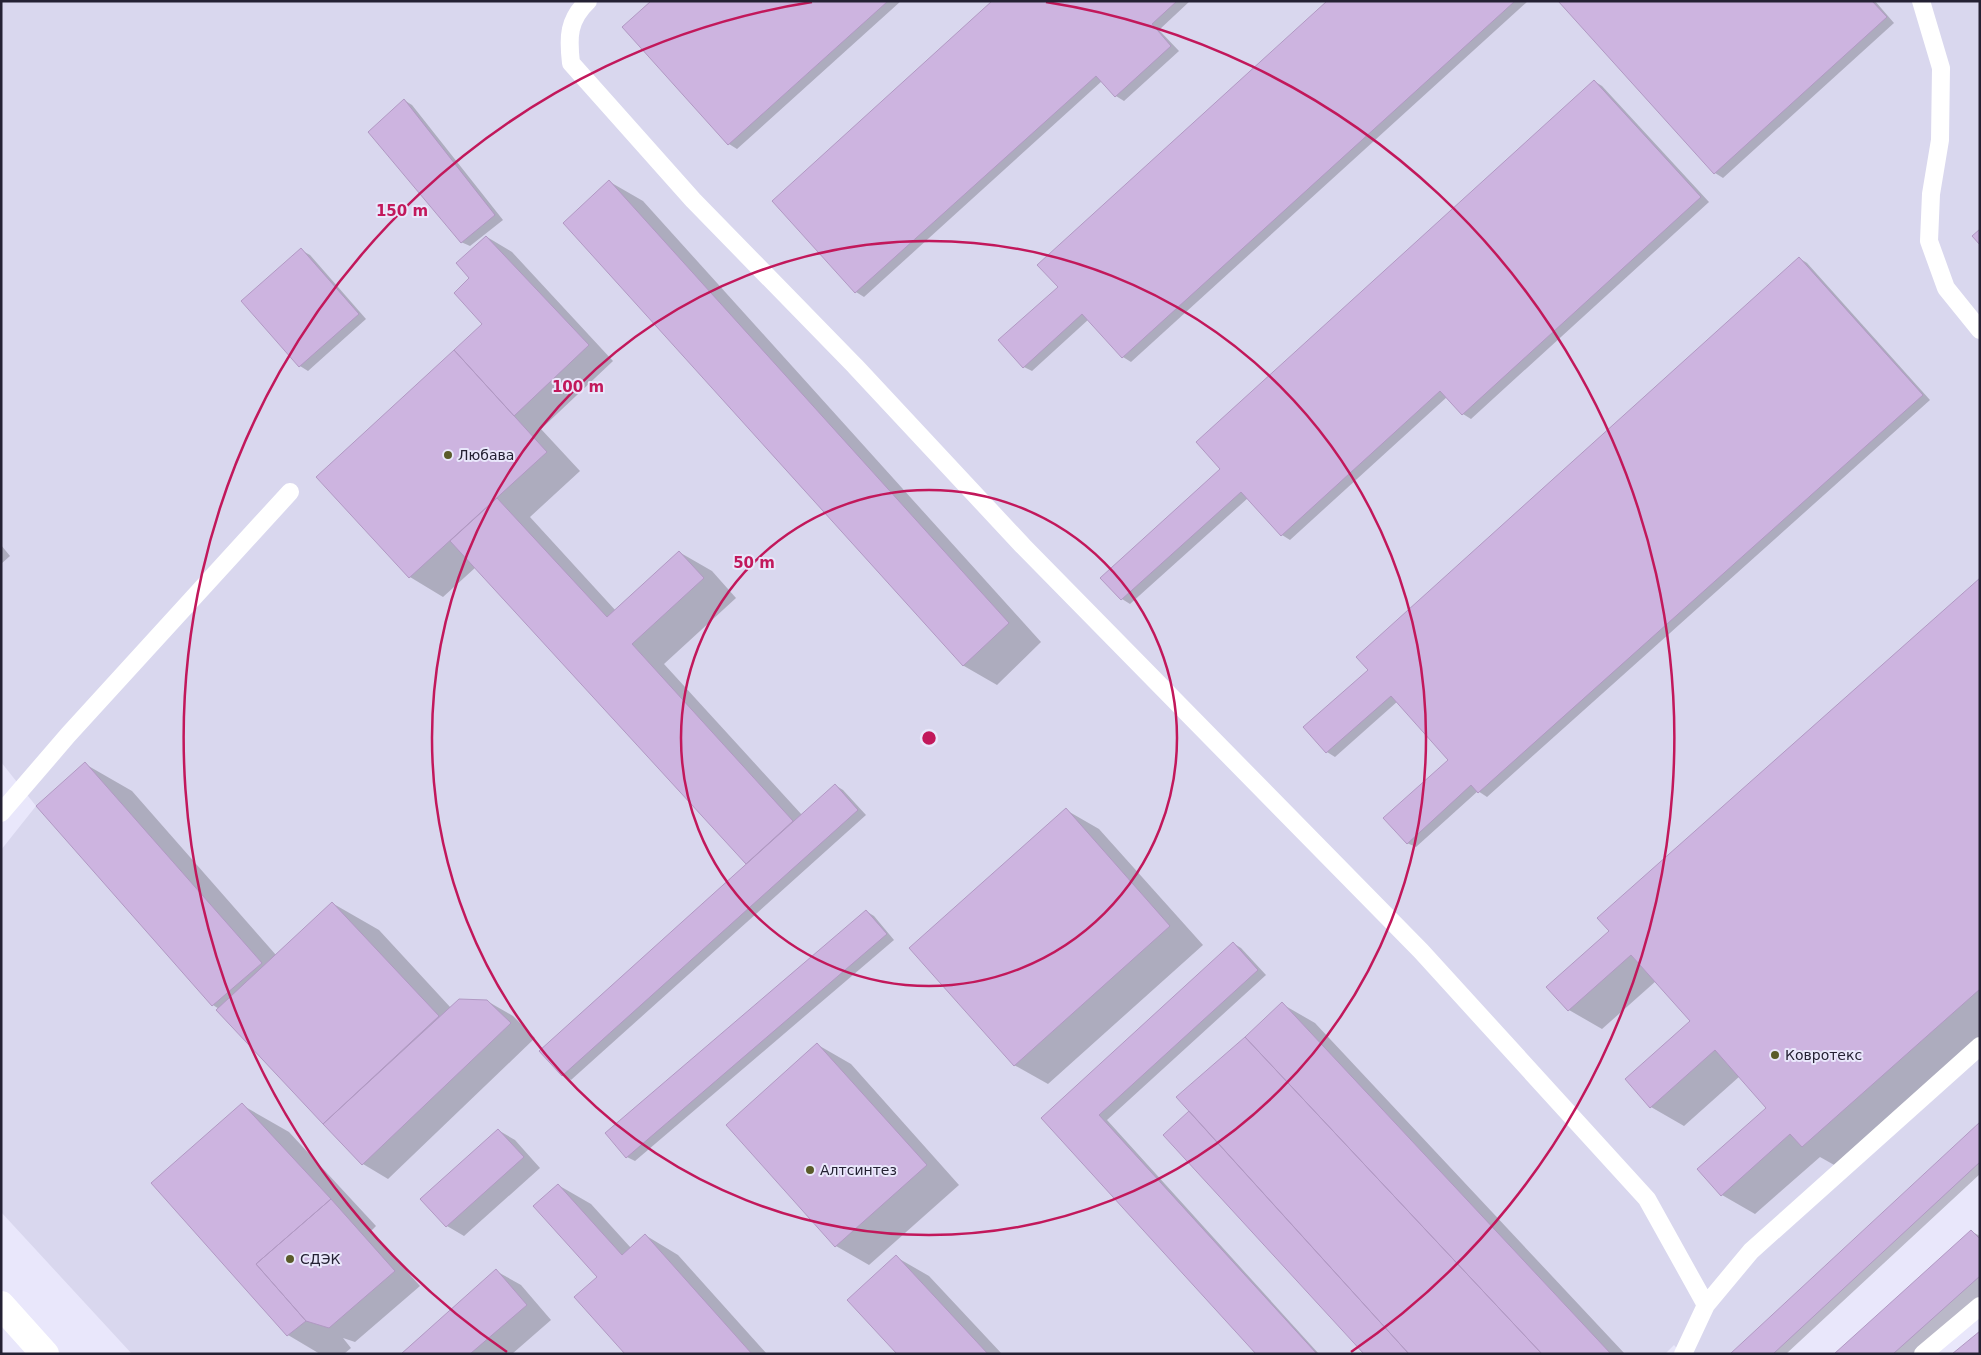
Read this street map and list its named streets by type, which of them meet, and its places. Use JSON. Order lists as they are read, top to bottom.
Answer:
{
  "places": [
    "Любава",
    "Ковротекс",
    "Алтсинтез",
    "СДЭК"
  ],
  "rings": ["150 m", "100 m", "50 m"]
}
